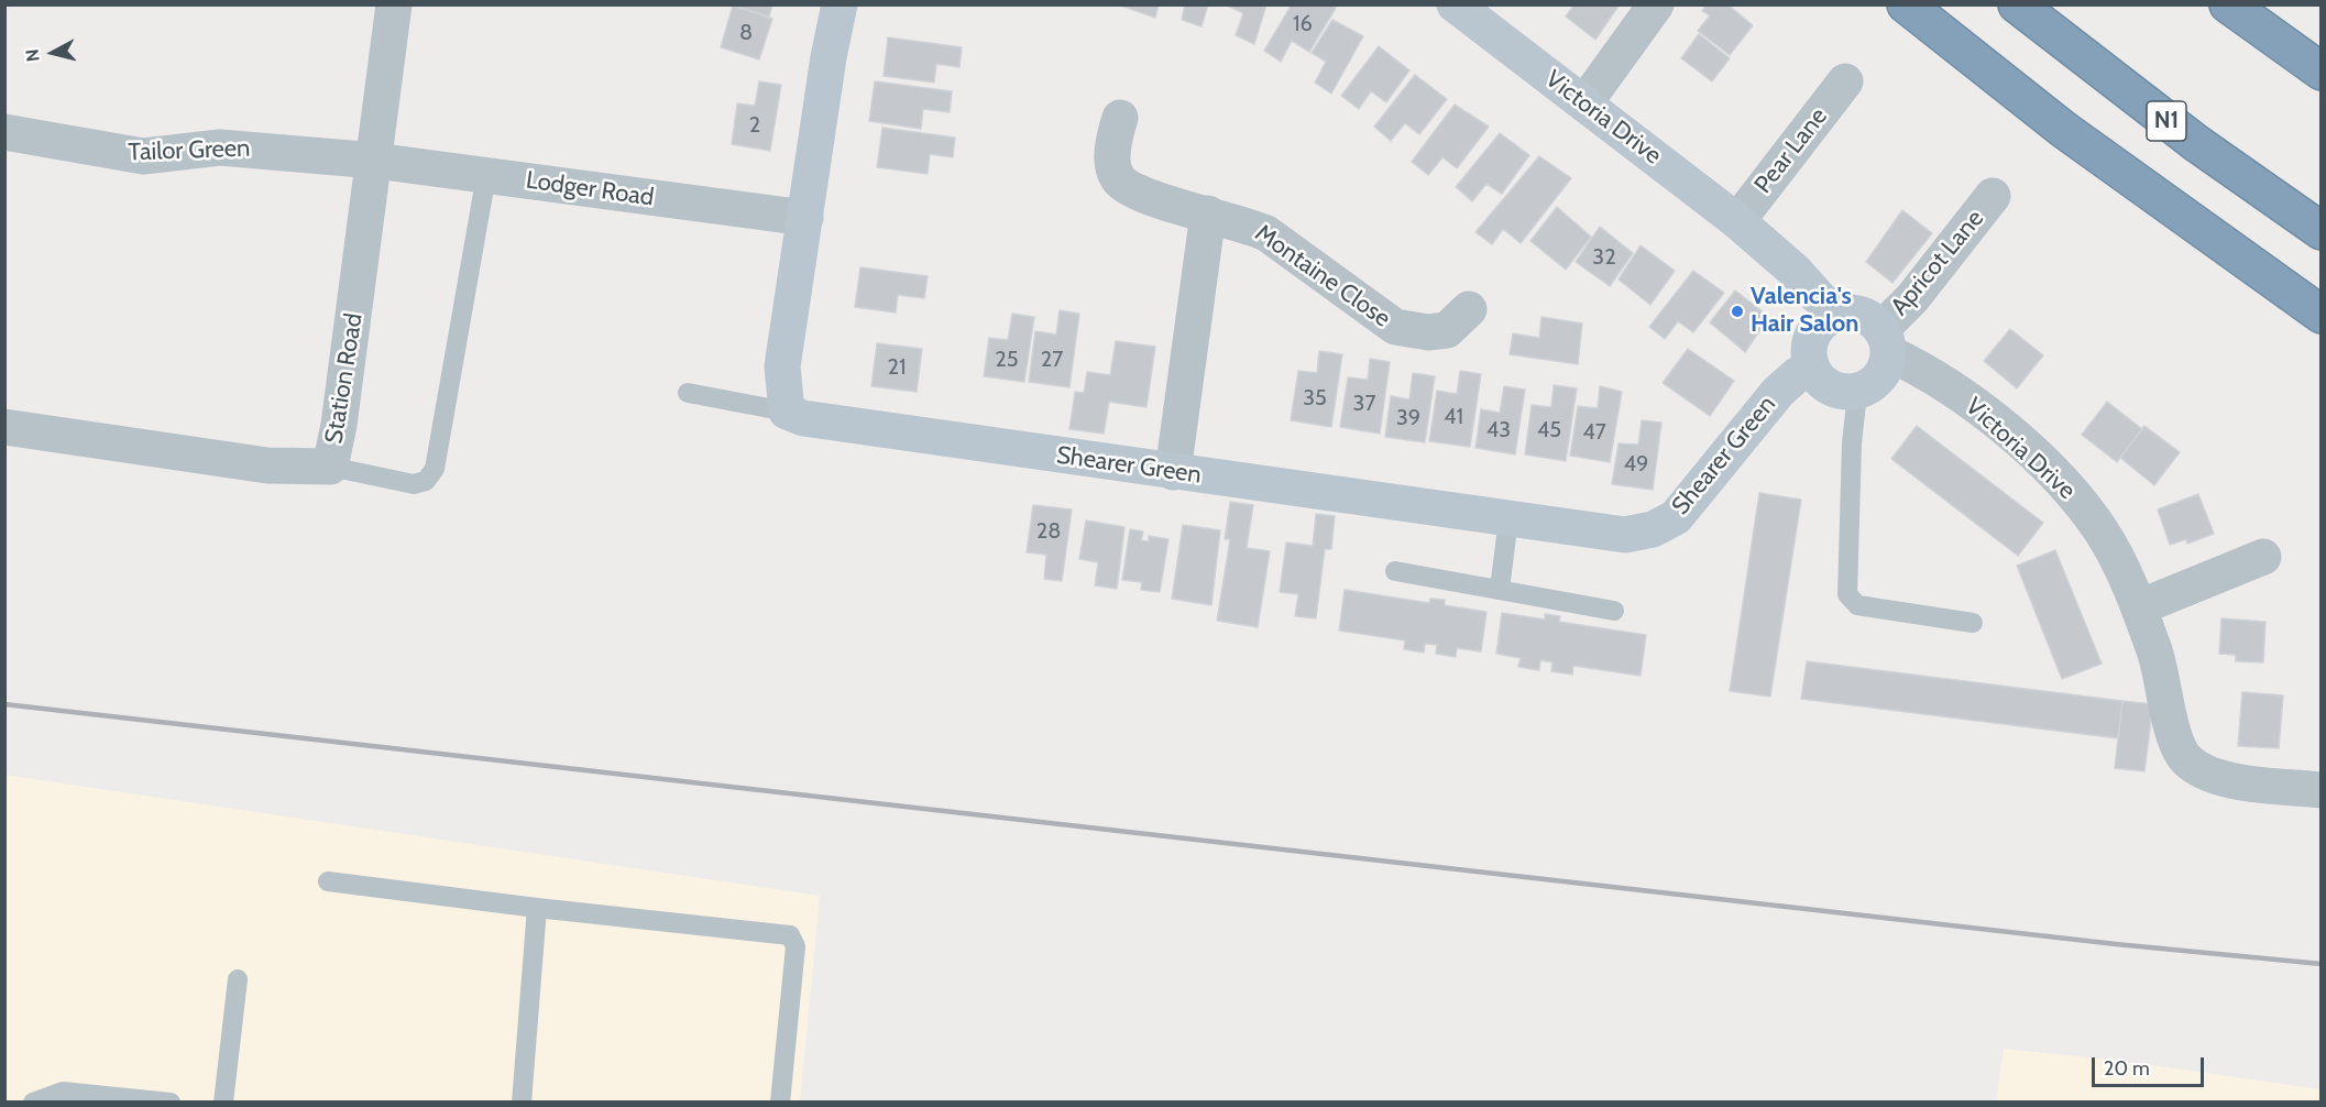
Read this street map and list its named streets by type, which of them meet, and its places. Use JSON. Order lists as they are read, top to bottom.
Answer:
{
  "streets": {
    "highway": ["N1"],
    "street": [
      "Victoria Drive",
      "Tailor Green",
      "Pear Lane",
      "Lodger Road",
      "Apricot Lane",
      "Montaine Close",
      "Station Road",
      "Shearer Green"
    ]
  },
  "crossings": [
    ["Victoria Drive", "Pear Lane"],
    ["Victoria Drive", "Apricot Lane"],
    ["Victoria Drive", "Shearer Green"],
    ["Tailor Green", "Lodger Road"],
    ["Tailor Green", "Station Road"],
    ["Lodger Road", "Station Road"],
    ["Apricot Lane", "Shearer Green"]
  ],
  "places": ["Valencia's Hair Salon"],
  "house_numbers": [
    "16",
    "8",
    "2",
    "32",
    "25",
    "27",
    "21",
    "35",
    "37",
    "41",
    "39",
    "43",
    "45",
    "47",
    "49",
    "28"
  ],
  "scale_bar": "20 m",
  "north": "left"
}
